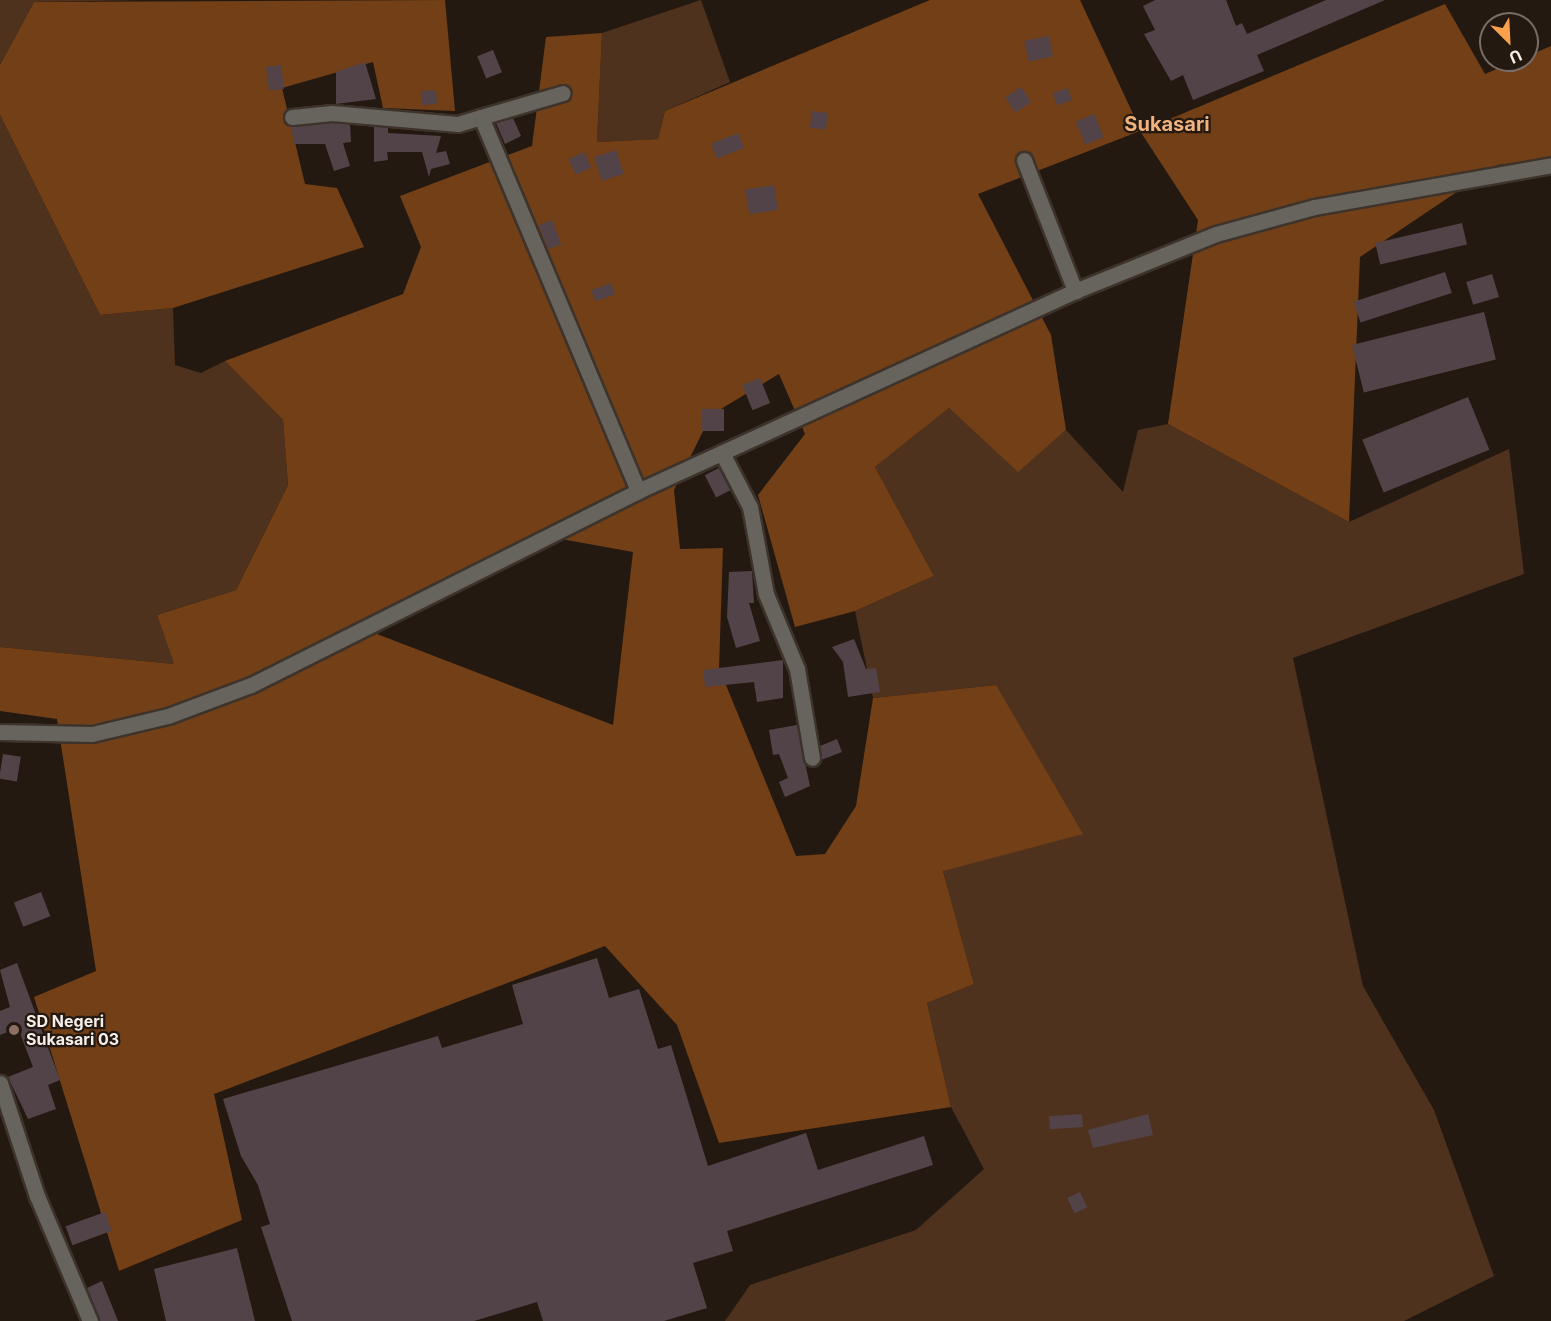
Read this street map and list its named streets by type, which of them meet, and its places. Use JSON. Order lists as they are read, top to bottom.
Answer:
{
  "districts": ["Sukasari"],
  "places": ["SD Negeri Sukasari 03"],
  "north": "bottom right"
}
